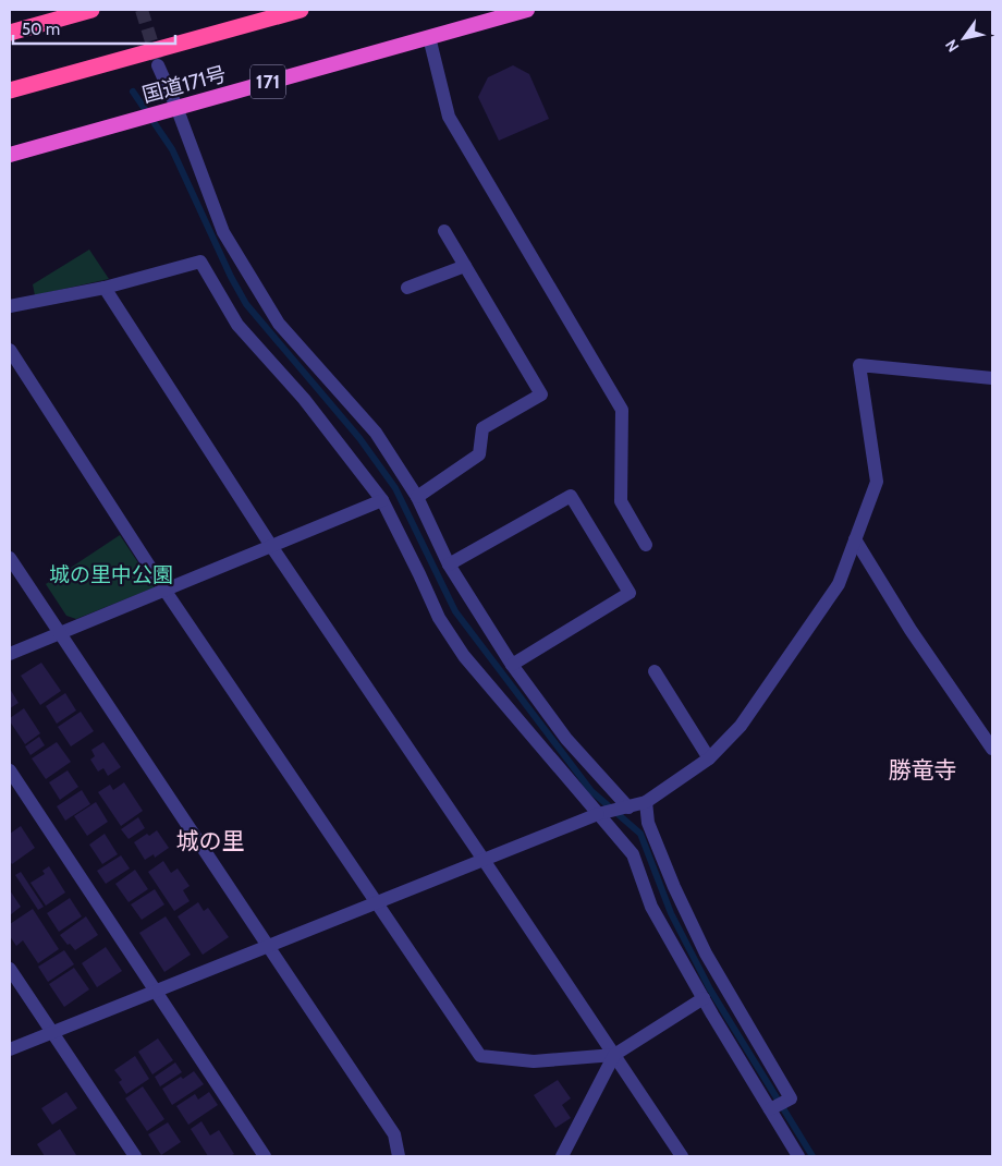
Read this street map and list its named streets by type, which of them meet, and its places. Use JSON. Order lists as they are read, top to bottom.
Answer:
{
  "streets": {
    "highway": ["171", "国道171号"]
  },
  "districts": ["勝竜寺", "城の里"],
  "parks": ["城の里中公園"],
  "scale_bar": "50 m",
  "north": "bottom left"
}
